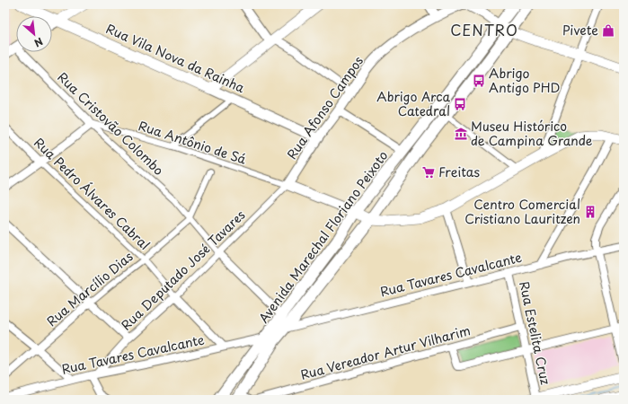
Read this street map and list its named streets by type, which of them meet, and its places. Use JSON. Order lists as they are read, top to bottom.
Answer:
{
  "streets": {
    "main road": ["Rua Vila Nova da Rainha", "Avenida Marechal Floriano Peixoto"],
    "street": [
      "Rua Afonso Campos",
      "Rua Cristovão Colombo",
      "Rua Antônio de Sá",
      "Rua Pedro Álvares Cabral",
      "Rua Deputado José Tavares",
      "Rua Tavares Cavalcante",
      "Rua Marcílio Dias",
      "Rua Estelita Cruz",
      "Rua Vereador Artur Vilharim"
    ]
  },
  "crossings": [
    ["Rua Vila Nova da Rainha", "Rua Afonso Campos"],
    ["Rua Afonso Campos", "Rua Antônio de Sá"],
    ["Rua Afonso Campos", "Rua Deputado José Tavares"],
    ["Rua Cristovão Colombo", "Rua Antônio de Sá"],
    ["Rua Cristovão Colombo", "Avenida Marechal Floriano Peixoto"],
    ["Rua Cristovão Colombo", "Rua Deputado José Tavares"],
    ["Rua Cristovão Colombo", "Rua Marcílio Dias"],
    ["Rua Antônio de Sá", "Rua Deputado José Tavares"],
    ["Rua Pedro Álvares Cabral", "Rua Deputado José Tavares"],
    ["Rua Pedro Álvares Cabral", "Rua Marcílio Dias"],
    ["Avenida Marechal Floriano Peixoto", "Rua Tavares Cavalcante"],
    ["Rua Deputado José Tavares", "Rua Tavares Cavalcante"],
    ["Rua Tavares Cavalcante", "Rua Estelita Cruz"],
    ["Rua Estelita Cruz", "Rua Vereador Artur Vilharim"]
  ],
  "districts": ["CENTRO"],
  "places": {
    "shop": ["Pivete"],
    "bus stop": ["Abrigo Antigo PHD", "Abrigo Arca Catedral"],
    "museum": ["Museu Histórico de Campina Grande"],
    "supermarket": ["Freitas"],
    "building": ["Centro Comercial Cristiano Lauritzen"]
  },
  "north": "bottom right"
}
